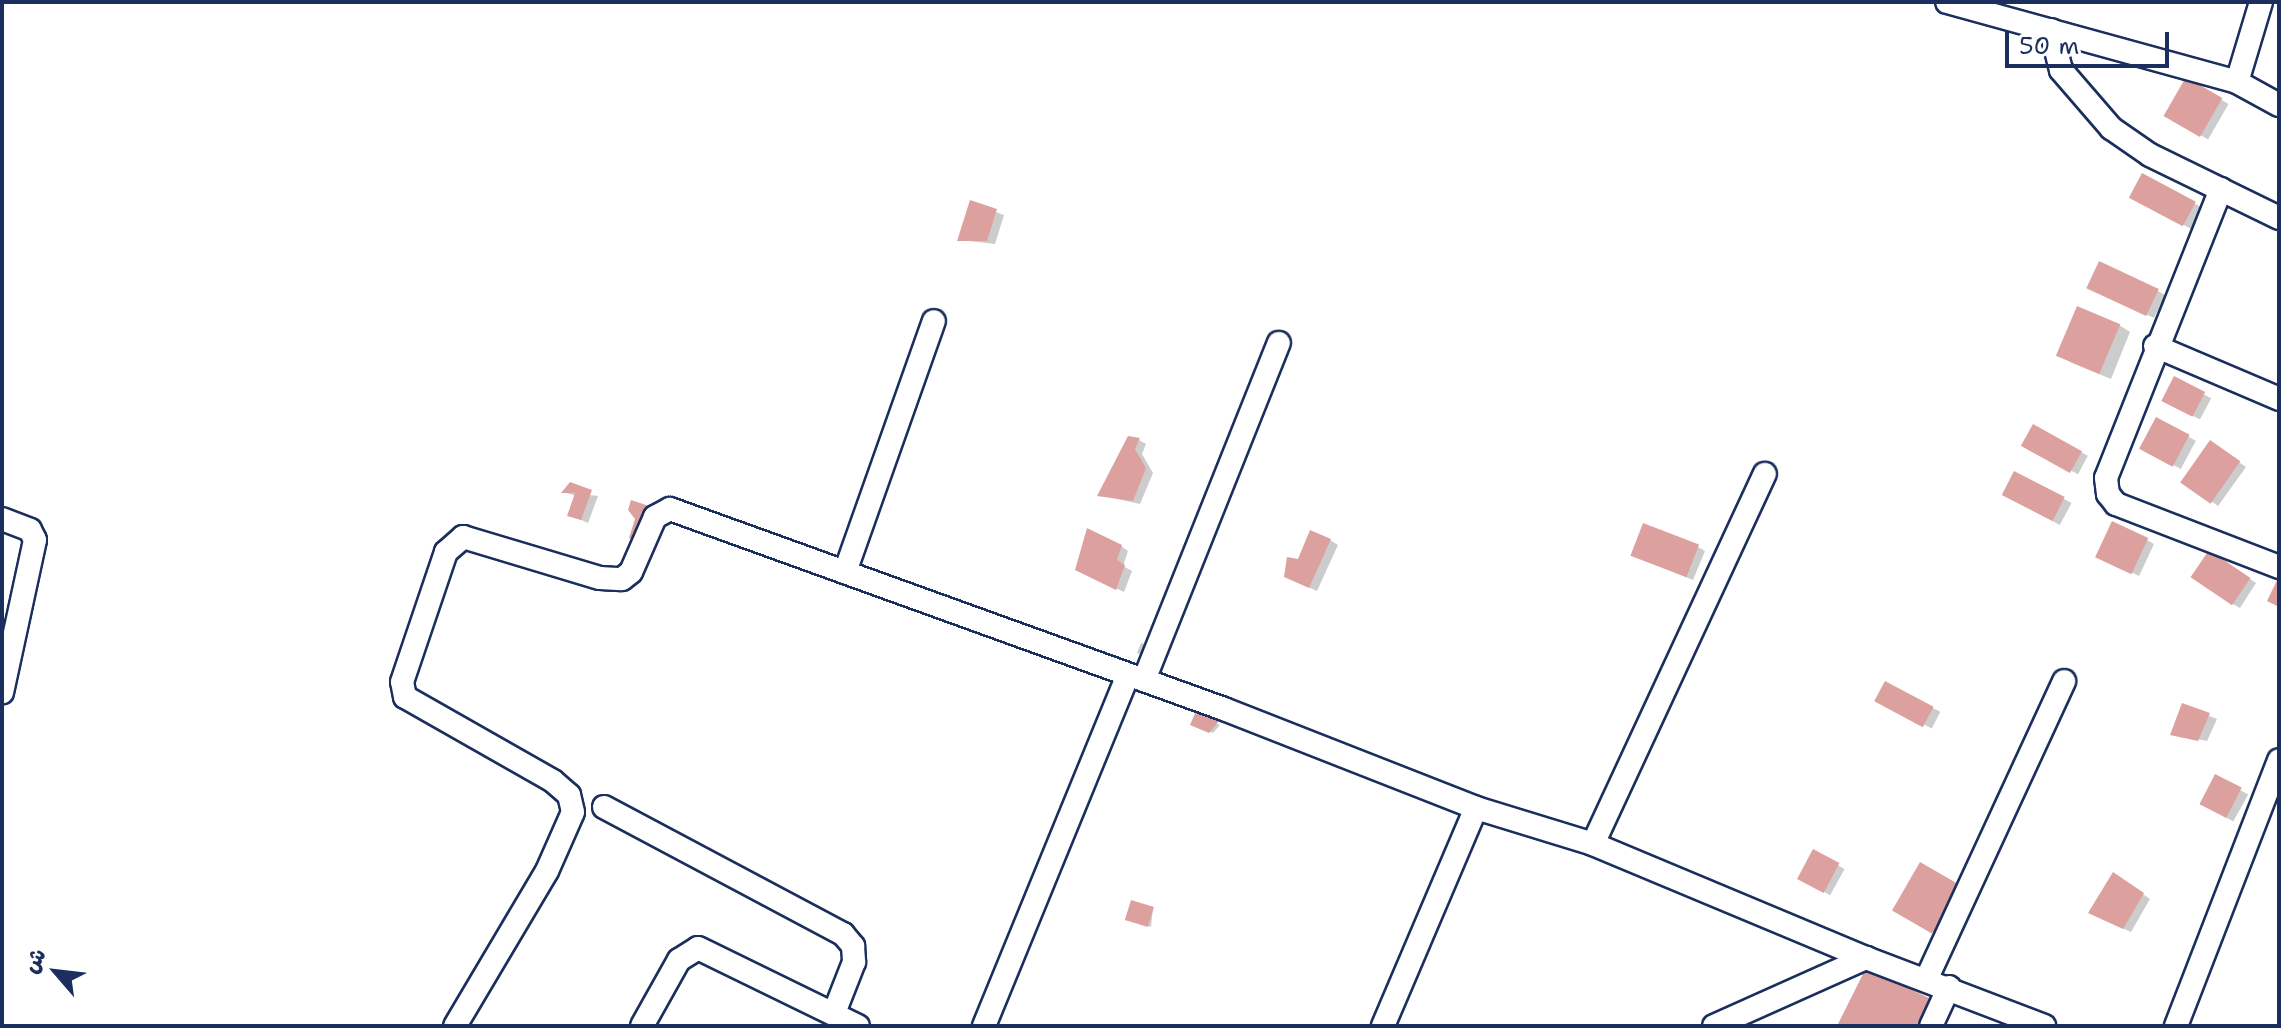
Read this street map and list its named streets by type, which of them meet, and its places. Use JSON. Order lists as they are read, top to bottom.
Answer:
{
  "scale_bar": "50 m",
  "north": "top left"
}
